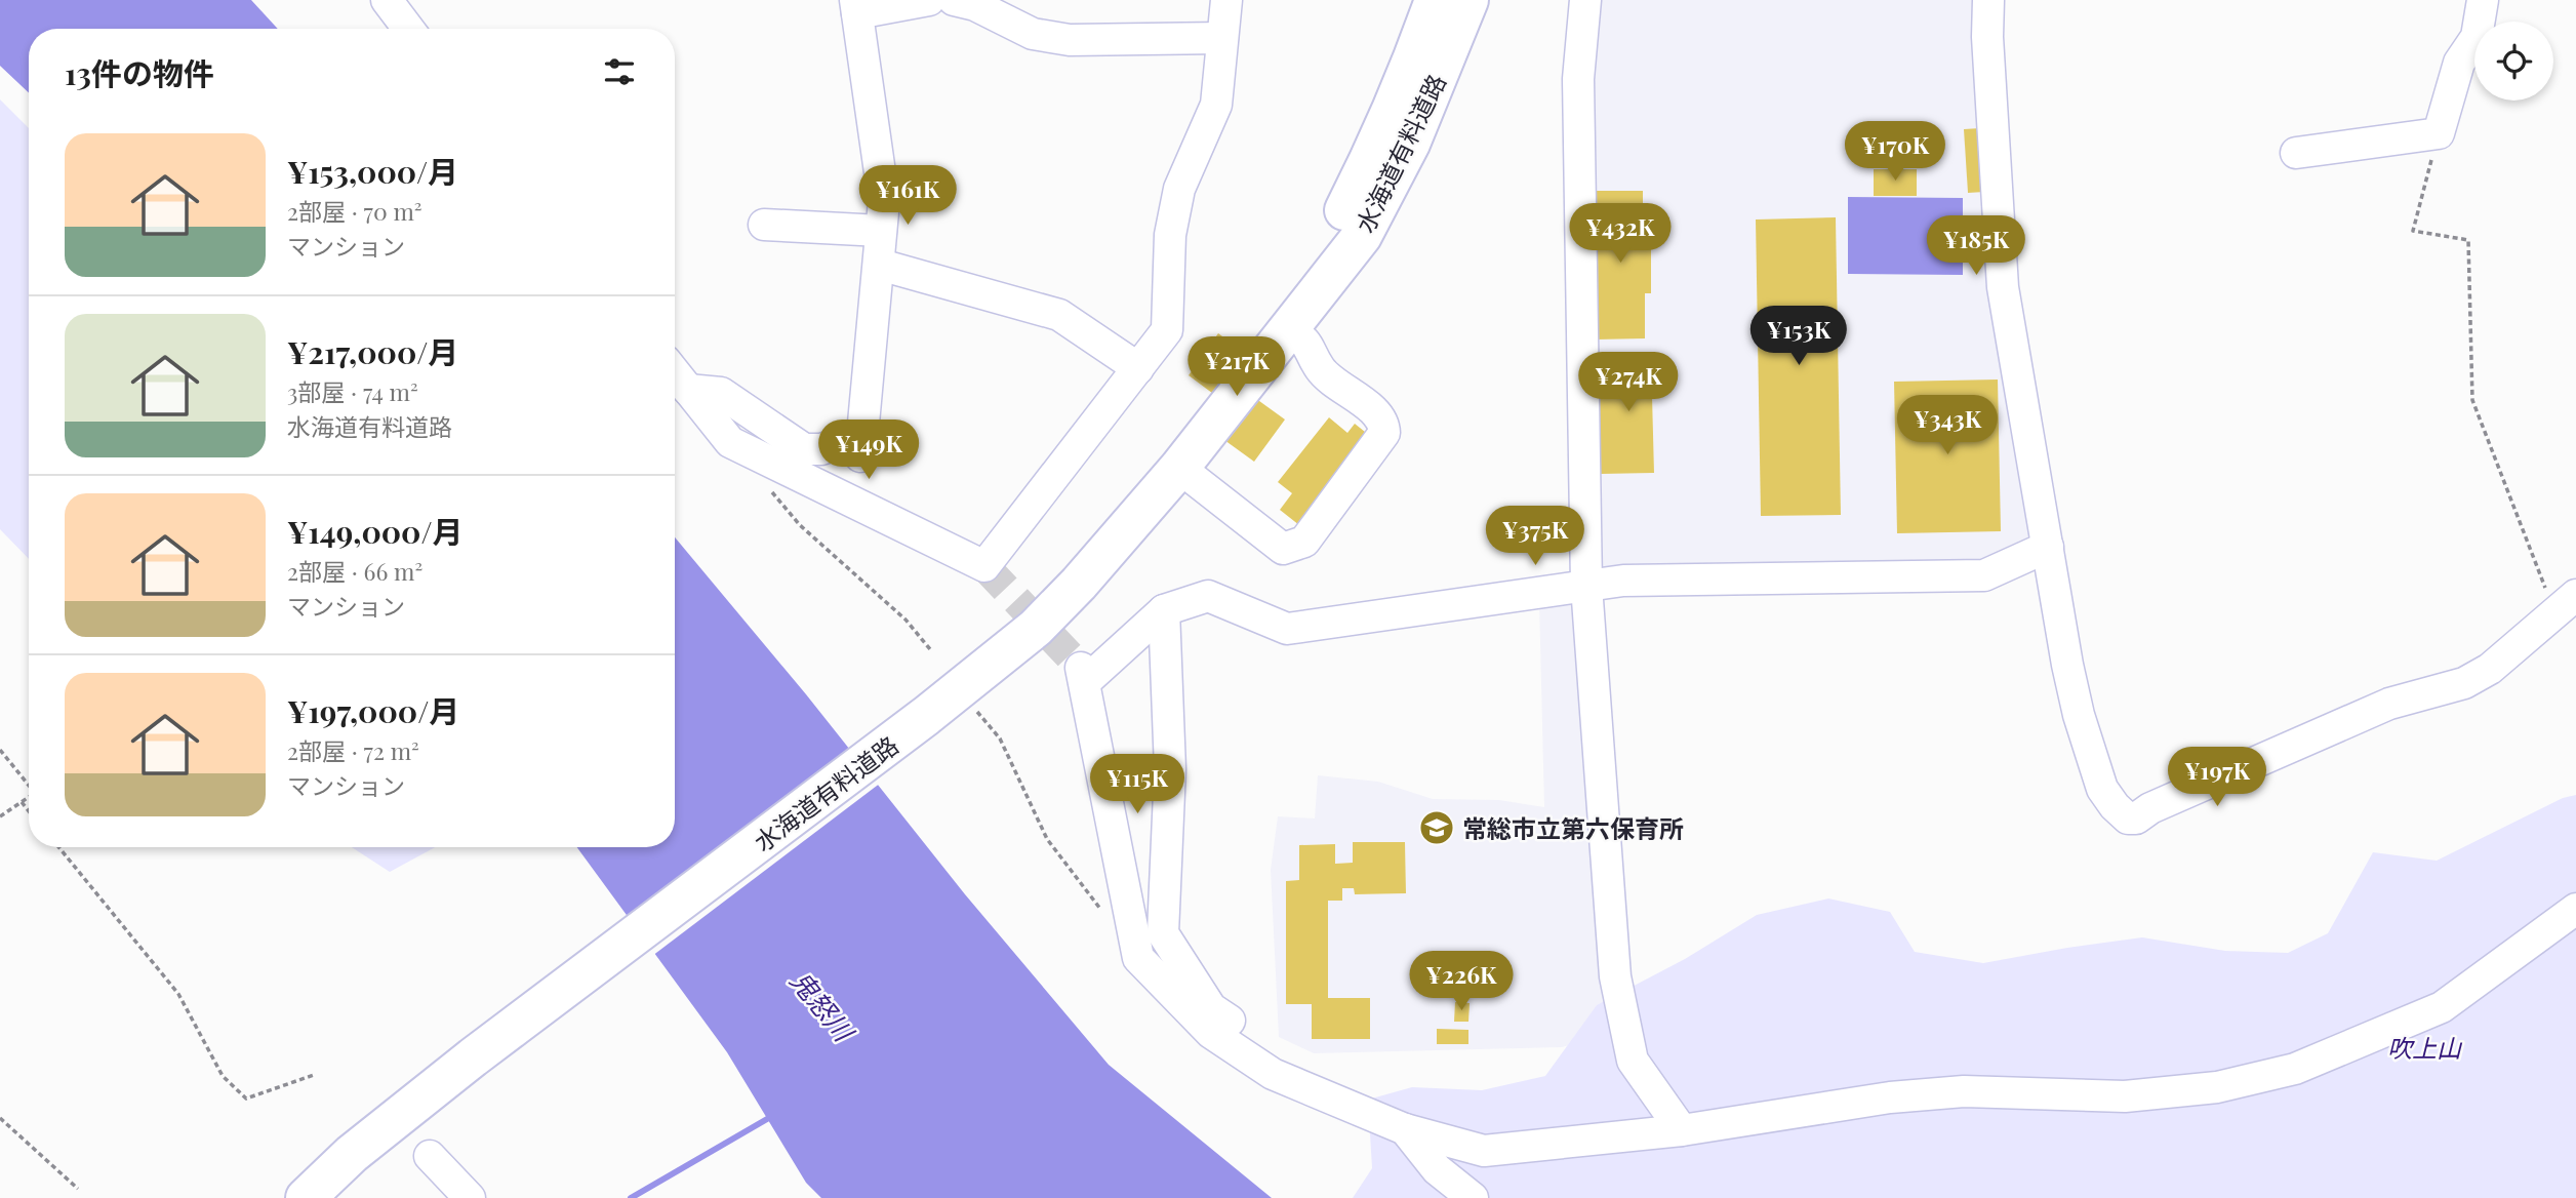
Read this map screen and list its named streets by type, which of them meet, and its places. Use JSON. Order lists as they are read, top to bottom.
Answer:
{
  "streets": {
    "highway": ["水海道有料道路"]
  },
  "water": ["鬼怒川"],
  "parks": ["吹上山"],
  "places": {
    "school or university": ["常総市立第六保育所"]
  },
  "page": {
    "heading": "13件の物件",
    "list": [
      {
        "name": "¥153,000/月",
        "note": "2部屋 · 70 m² · マンション"
      },
      {
        "name": "¥217,000/月",
        "note": "3部屋 · 74 m² · 水海道有料道路"
      },
      {
        "name": "¥149,000/月",
        "note": "2部屋 · 66 m² · マンション"
      },
      {
        "name": "¥197,000/月",
        "note": "2部屋 · 72 m² · マンション"
      }
    ],
    "price": [
      "¥170K",
      "¥161K",
      "¥432K",
      "¥185K",
      "¥153K",
      "¥217K",
      "¥274K",
      "¥343K",
      "¥149K",
      "¥375K",
      "¥197K",
      "¥115K",
      "¥226K"
    ]
  }
}
